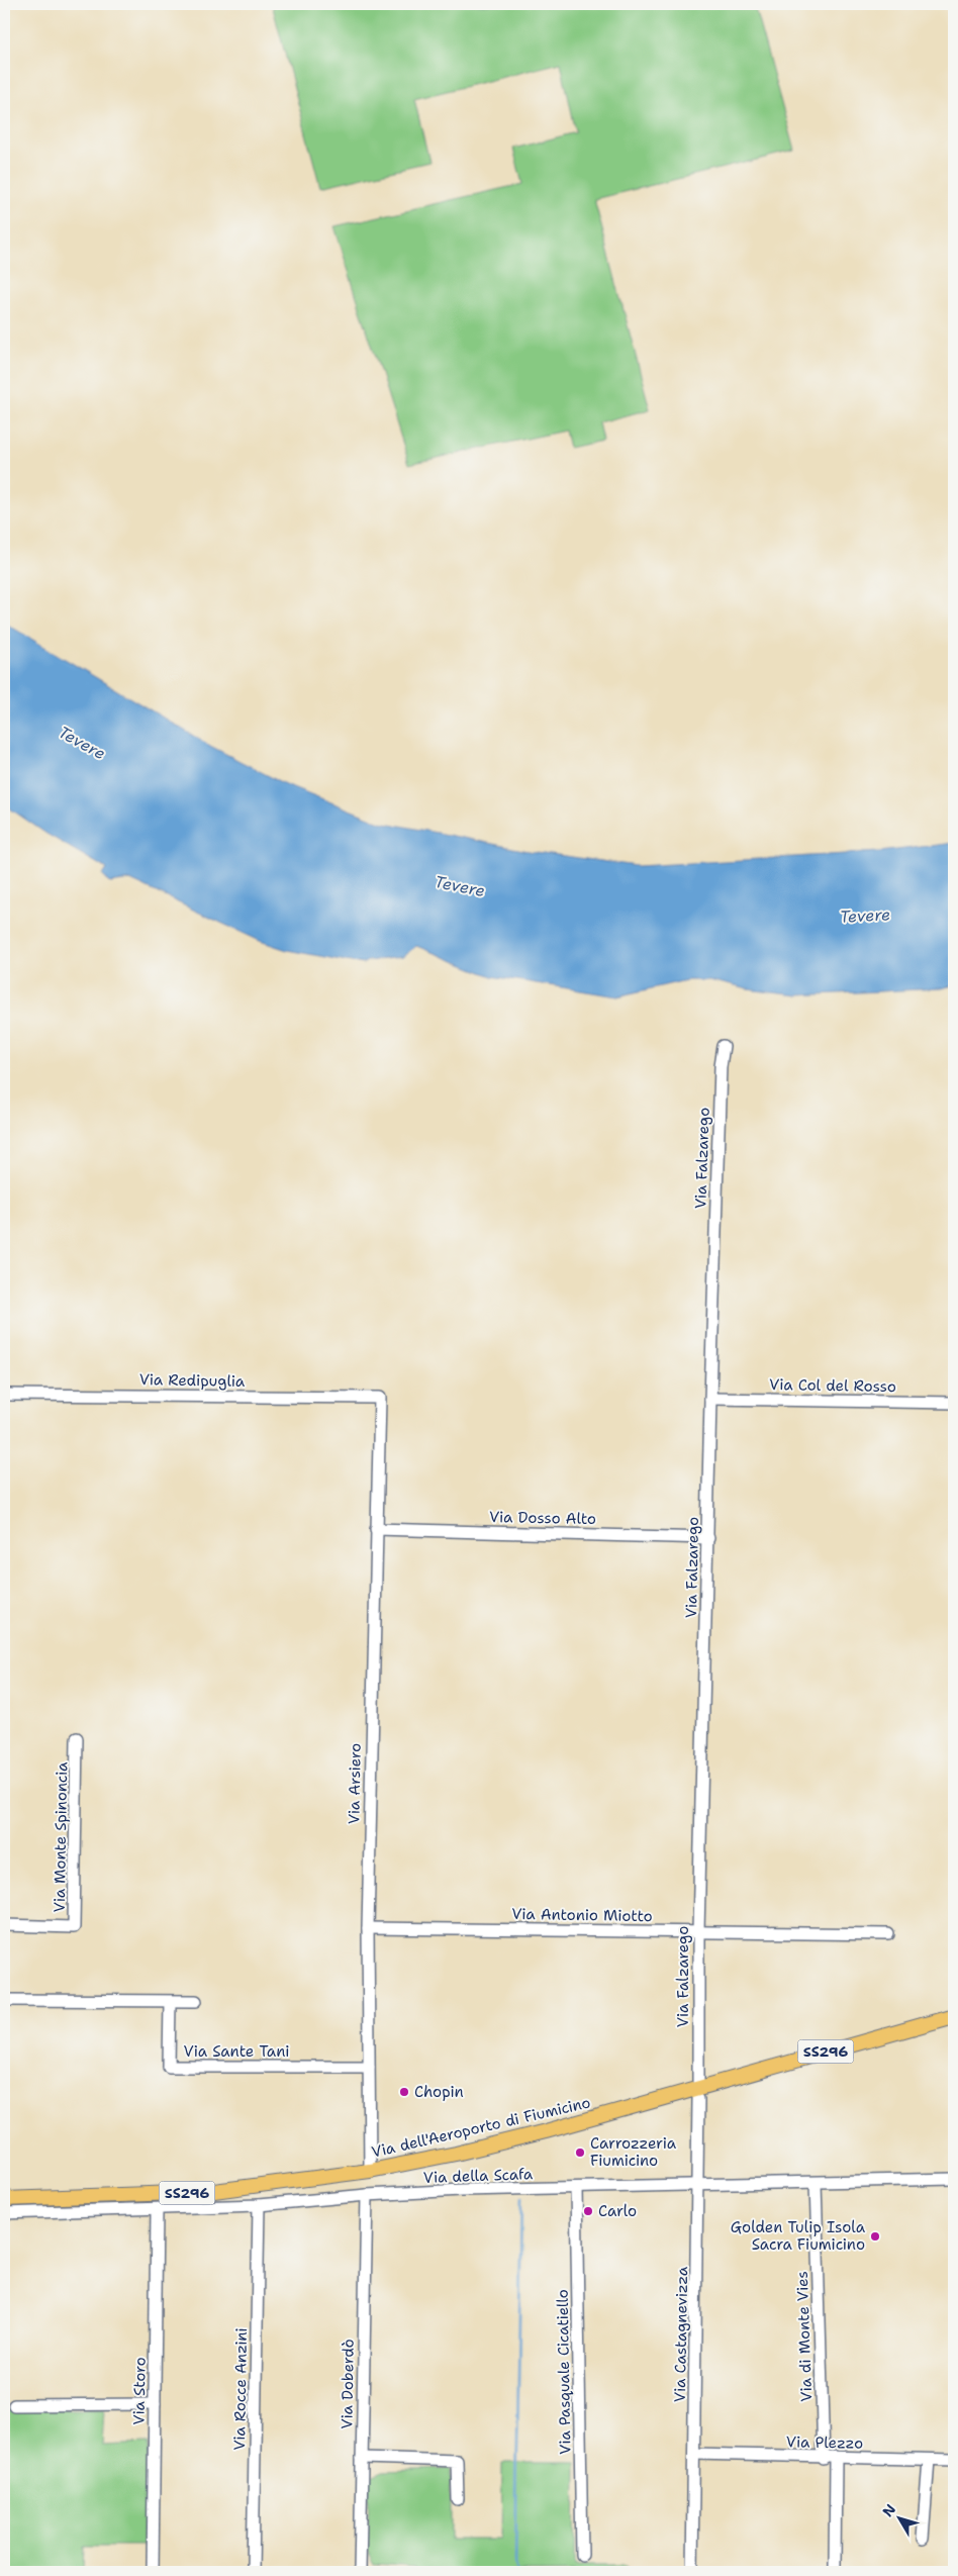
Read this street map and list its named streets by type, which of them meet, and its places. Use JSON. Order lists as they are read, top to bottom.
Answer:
{
  "streets": {
    "main road": ["SS296", "Via dell'Aeroporto di Fiumicino"],
    "street": [
      "Via Falzarego",
      "Via Redipuglia",
      "Via Col del Rosso",
      "Via Dosso Alto",
      "Via Arsiero",
      "Via Monte Spinoncia",
      "Via Antonio Miotto",
      "Via Sante Tani",
      "Via della Scafa",
      "Via Castagnevizza",
      "Via di Monte Vies",
      "Via Pasquale Cicatiello",
      "Via Doberdò",
      "Via Rocce Anzini",
      "Via Storo",
      "Via Plezzo"
    ]
  },
  "crossings": [
    ["Via Falzarego", "Via Col del Rosso"],
    ["Via Falzarego", "Via Dosso Alto"],
    ["Via Falzarego", "Via Antonio Miotto"],
    ["Via Falzarego", "Via dell'Aeroporto di Fiumicino"],
    ["Via Falzarego", "Via Castagnevizza"],
    ["Via Redipuglia", "Via Arsiero"],
    ["Via Dosso Alto", "Via Arsiero"],
    ["Via Arsiero", "Via Antonio Miotto"],
    ["Via Arsiero", "Via Sante Tani"],
    ["Via Arsiero", "Via dell'Aeroporto di Fiumicino"],
    ["Via dell'Aeroporto di Fiumicino", "Via Castagnevizza"],
    ["Via della Scafa", "Via Castagnevizza"],
    ["Via della Scafa", "Via di Monte Vies"],
    ["Via della Scafa", "Via Pasquale Cicatiello"],
    ["Via della Scafa", "Via Doberdò"],
    ["Via della Scafa", "Via Rocce Anzini"],
    ["Via della Scafa", "Via Storo"],
    ["Via Castagnevizza", "Via Plezzo"],
    ["Via di Monte Vies", "Via Plezzo"]
  ],
  "water": ["Tevere"],
  "places": [
    "Chopin",
    "Carrozzeria Fiumicino",
    "Carlo",
    "Golden Tulip Isola Sacra Fiumicino"
  ],
  "north": "top left"
}
